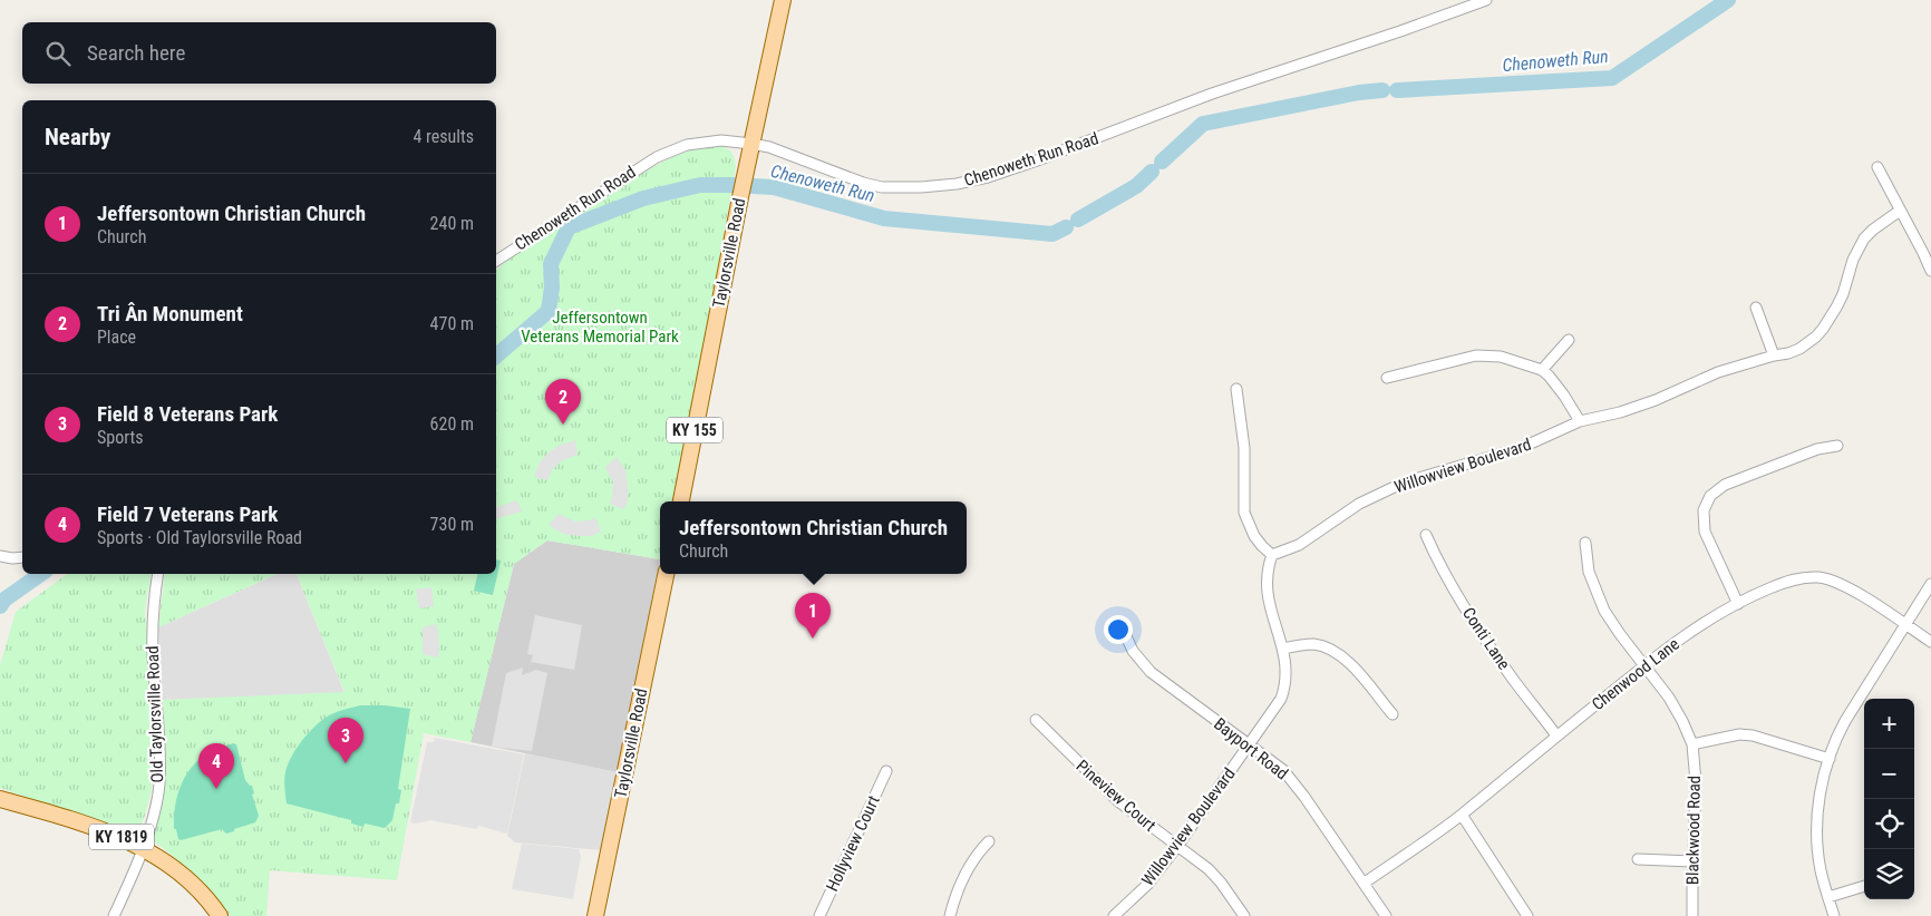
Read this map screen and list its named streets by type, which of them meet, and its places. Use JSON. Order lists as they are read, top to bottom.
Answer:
{
  "streets": {
    "main road": ["Taylorsville Road", "KY 155", "KY 1819"],
    "street": [
      "Chenoweth Run Road",
      "Willowview Boulevard",
      "Conti Lane",
      "Chenwood Lane",
      "Old Taylorsville Road",
      "Bayport Road",
      "Pineview Court",
      "Blackwood Road",
      "Hollyview Court"
    ]
  },
  "crossings": [
    ["Chenoweth Run Road", "Taylorsville Road"],
    ["Willowview Boulevard", "Bayport Road"],
    ["Willowview Boulevard", "Pineview Court"],
    ["Conti Lane", "Chenwood Lane"],
    ["Chenwood Lane", "Bayport Road"],
    ["Chenwood Lane", "Blackwood Road"],
    ["Old Taylorsville Road", "KY 1819"]
  ],
  "water": ["Chenoweth Run"],
  "parks": ["Jeffersontown Veterans Memorial Park"],
  "page": {
    "search": "Search here",
    "heading": ["Nearby", "4 results"],
    "list": [
      {
        "mark": "1",
        "name": "Jeffersontown Christian Church",
        "note": "Church",
        "value": "240 m"
      },
      {
        "mark": "2",
        "name": "Tri Ân Monument",
        "note": "Place",
        "value": "470 m"
      },
      {
        "mark": "3",
        "name": "Field 8 Veterans Park",
        "note": "Sports",
        "value": "620 m"
      },
      {
        "mark": "4",
        "name": "Field 7 Veterans Park",
        "note": "Sports · Old Taylorsville Road",
        "value": "730 m"
      }
    ],
    "pins": [
      "2",
      "1",
      "3",
      "4"
    ],
    "popup": ["Jeffersontown Christian Church", "Church"],
    "map_buttons": ["+", "−"]
  }
}
